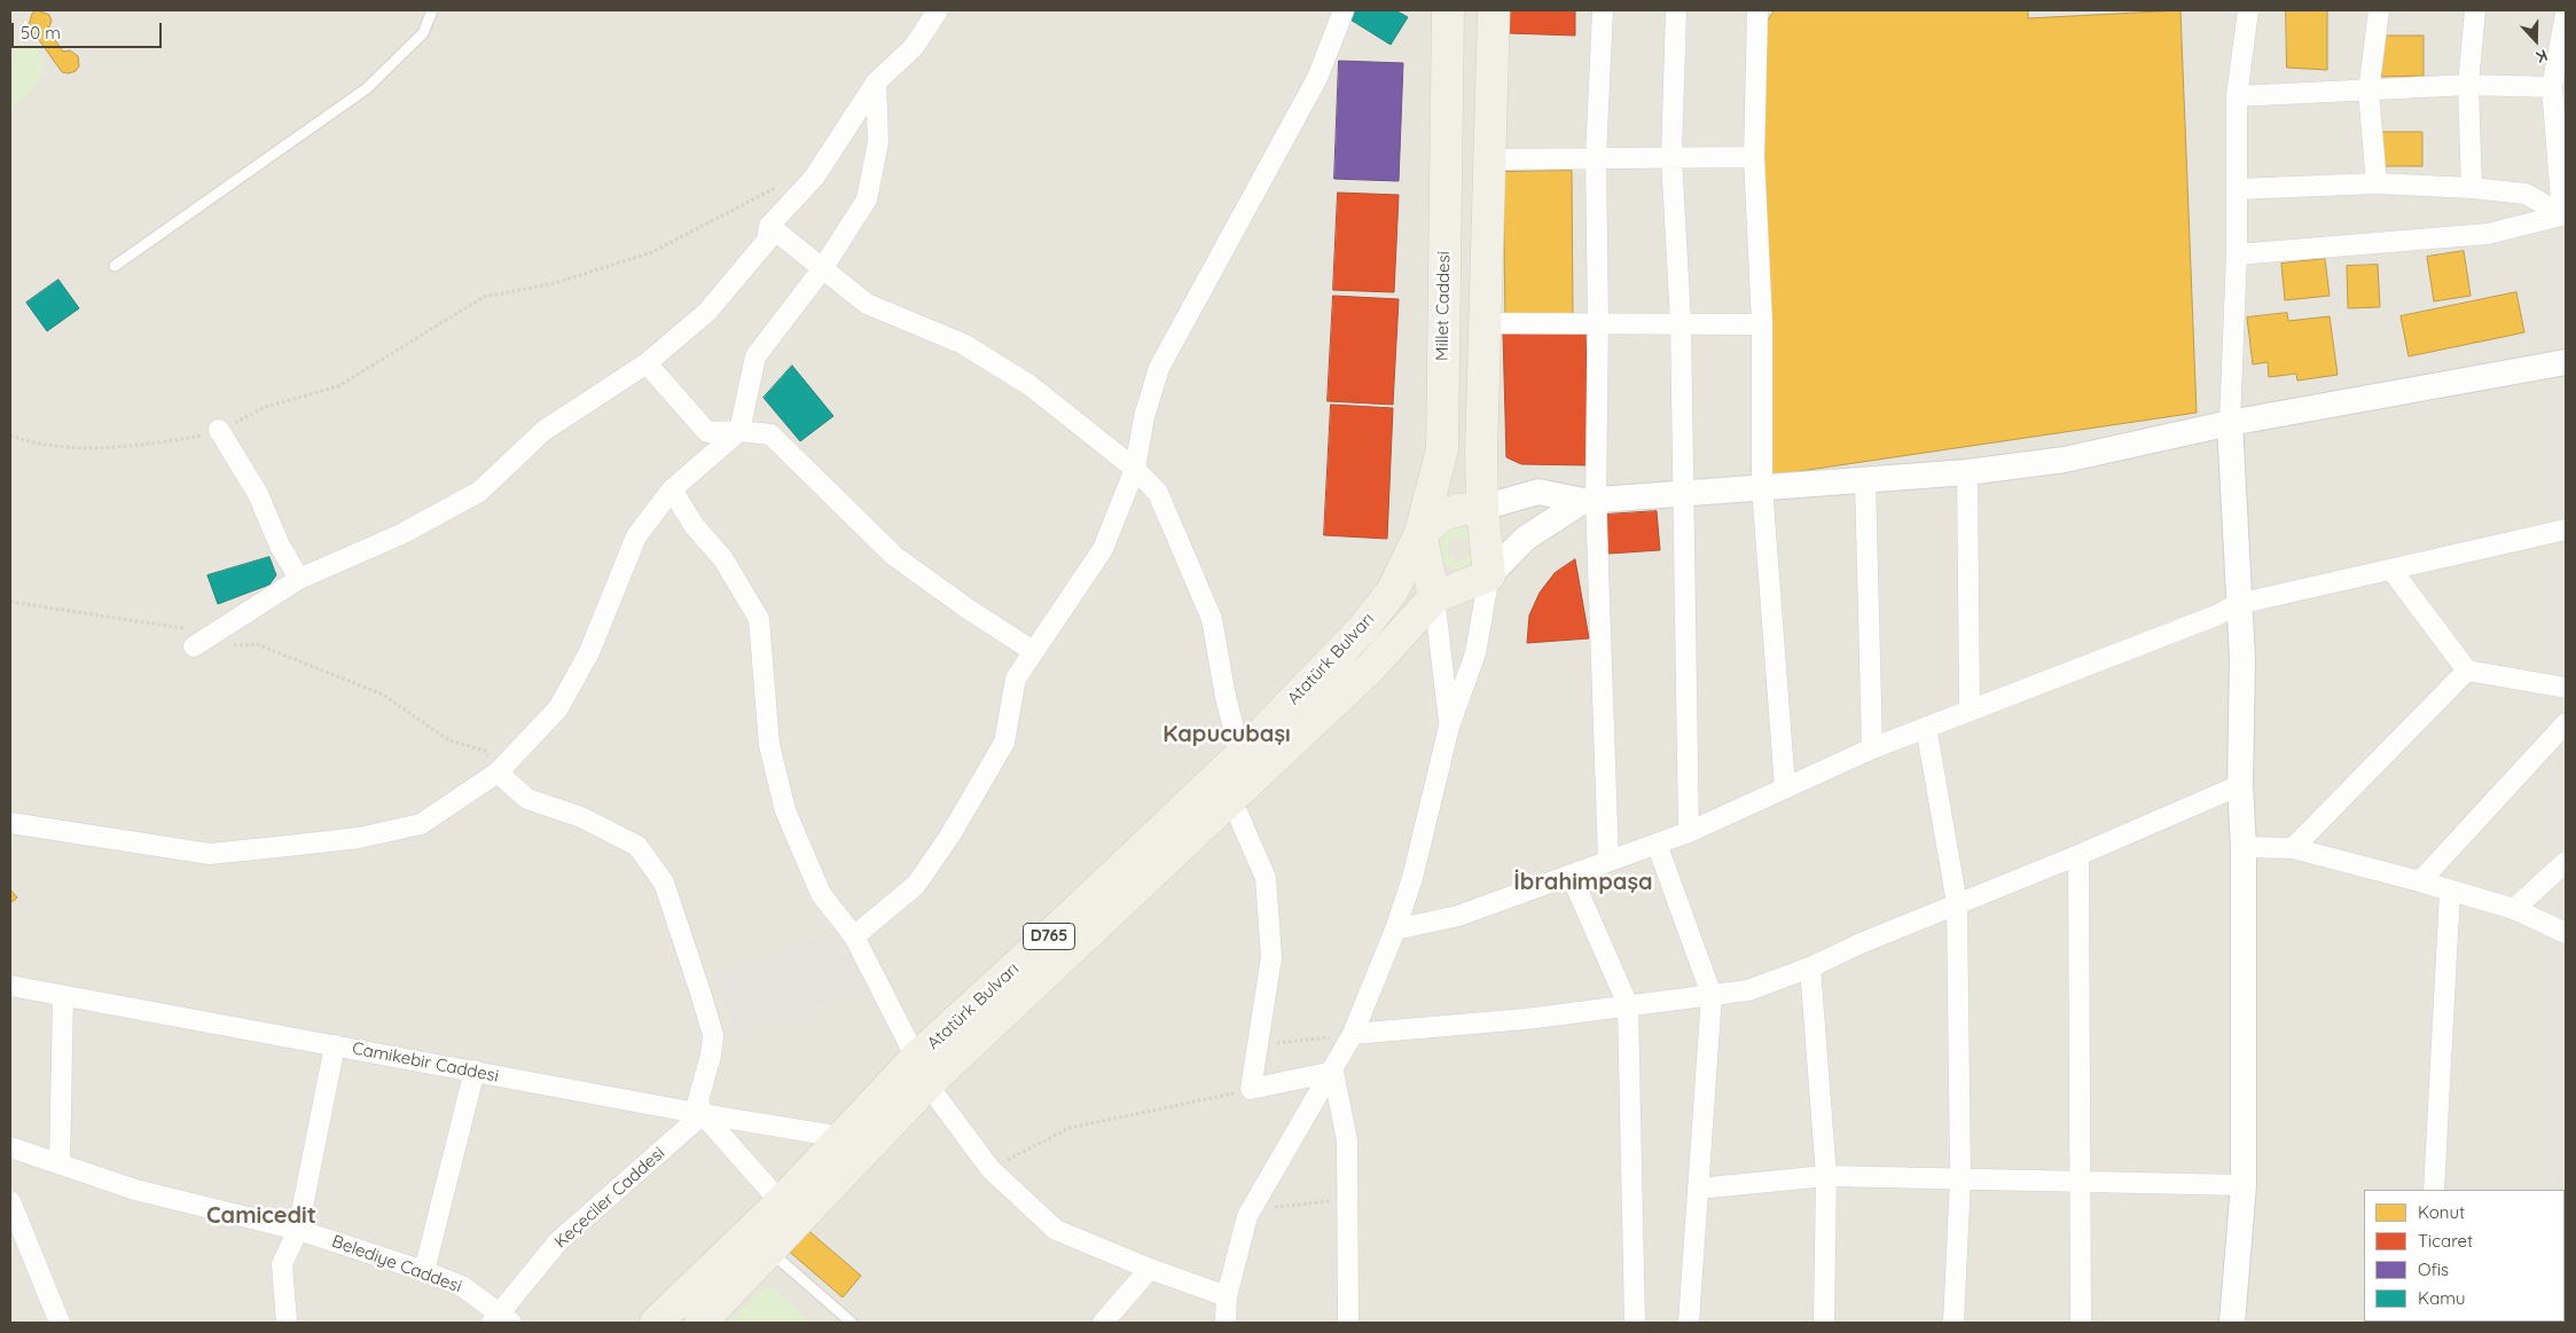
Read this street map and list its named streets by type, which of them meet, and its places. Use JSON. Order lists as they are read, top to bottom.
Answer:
{
  "streets": {
    "main road": ["Millet Caddesi", "Atatürk Bulvarı", "D765"],
    "street": ["Camikebir Caddesi", "Keçeciler Caddesi", "Belediye Caddesi"]
  },
  "crossings": [
    ["Millet Caddesi", "Atatürk Bulvarı"],
    ["Atatürk Bulvarı", "Camikebir Caddesi"],
    ["Camikebir Caddesi", "Keçeciler Caddesi"],
    ["Keçeciler Caddesi", "Belediye Caddesi"]
  ],
  "districts": ["Kapucubaşı", "İbrahimpaşa", "Camicedit"],
  "legend": [
    "Konut",
    "Ticaret",
    "Ofis",
    "Kamu"
  ],
  "scale_bar": "50 m",
  "north": "bottom"
}
